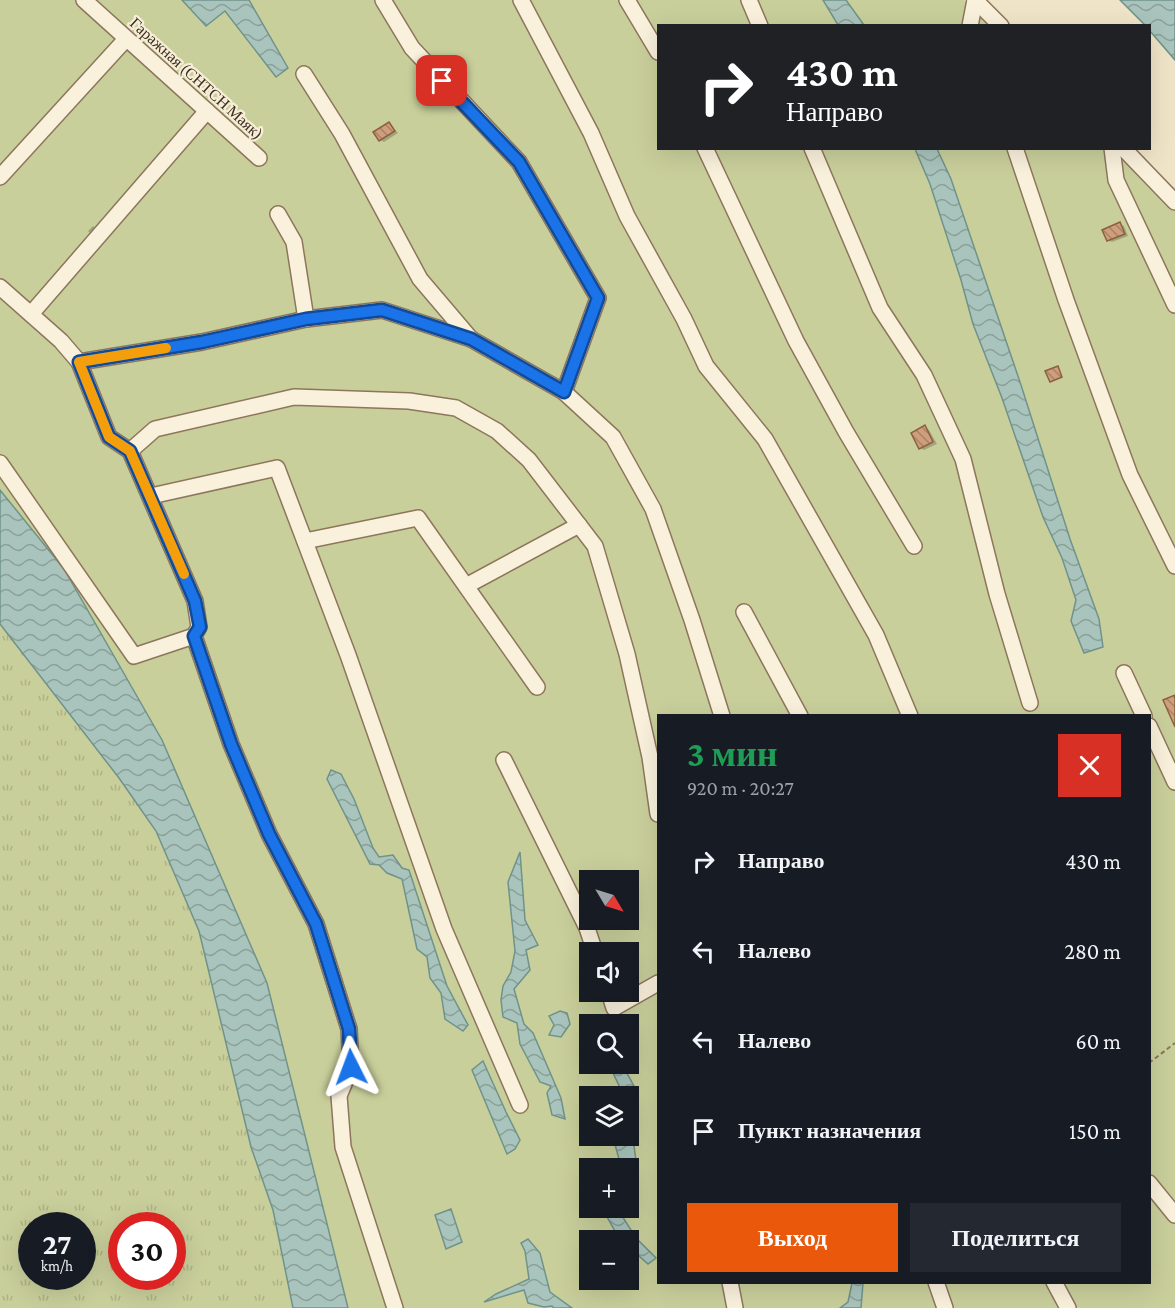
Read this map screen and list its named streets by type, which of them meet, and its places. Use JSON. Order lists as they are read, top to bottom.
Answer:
{
  "streets": {
    "street": ["Гаражная (СНТСН Маяк)"]
  },
  "north": "bottom right",
  "page": {
    "turn": ["430 m", "Направо"],
    "heading": ["3 мин", "920 m · 20:27"],
    "list": [
      {
        "name": "Направо",
        "value": "430 m"
      },
      {
        "name": "Налево",
        "value": "280 m"
      },
      {
        "name": "Налево",
        "value": "60 m"
      },
      {
        "name": "Пункт назначения",
        "value": "150 m"
      }
    ],
    "map_buttons": ["+", "−"],
    "buttons": ["Выход", "Поделиться"],
    "speed": "27 km/h",
    "limit": "30"
  }
}
